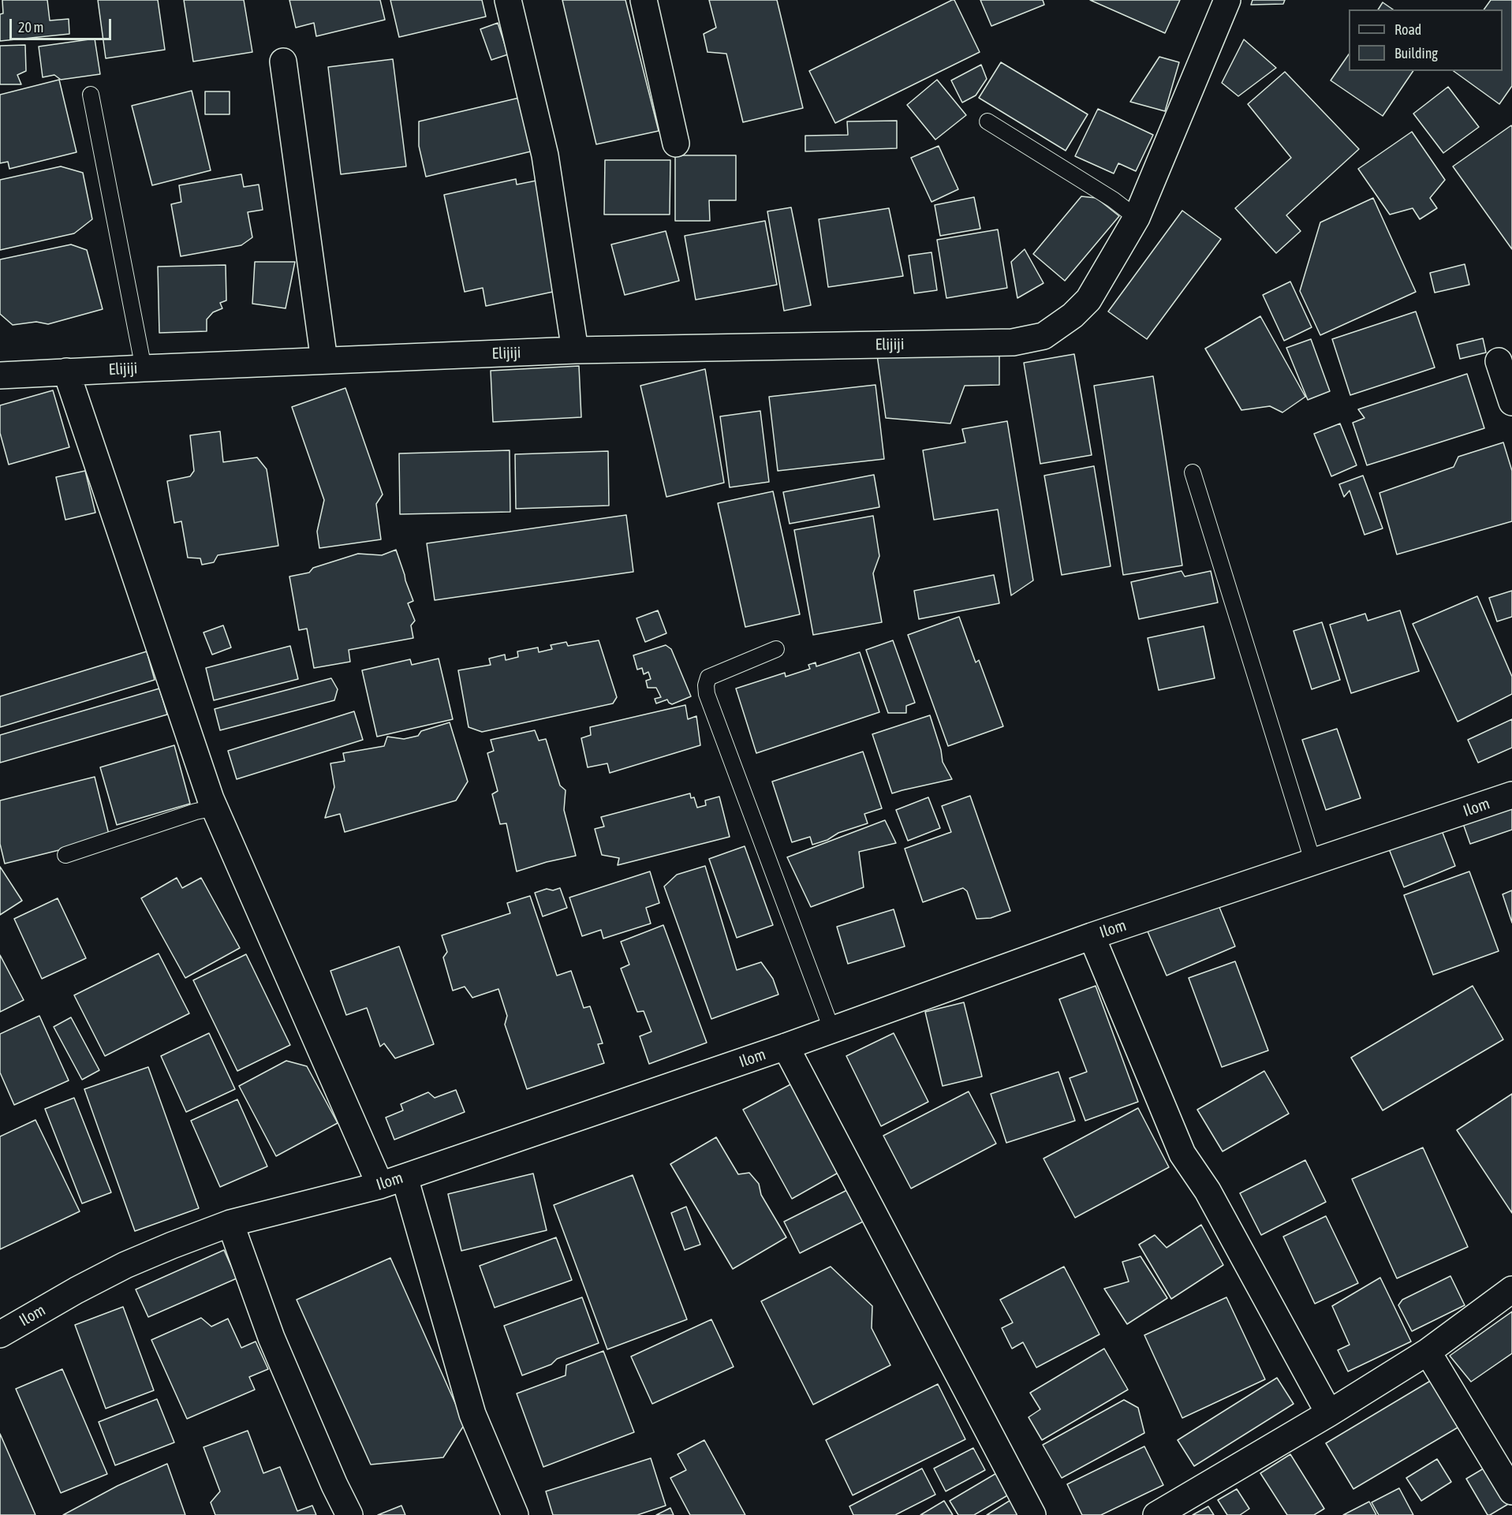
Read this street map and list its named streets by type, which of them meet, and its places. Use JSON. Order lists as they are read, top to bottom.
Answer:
{
  "streets": {
    "street": ["Elijiji", "Ilom"]
  },
  "legend": ["Road", "Building"],
  "scale_bar": "20 m"
}
